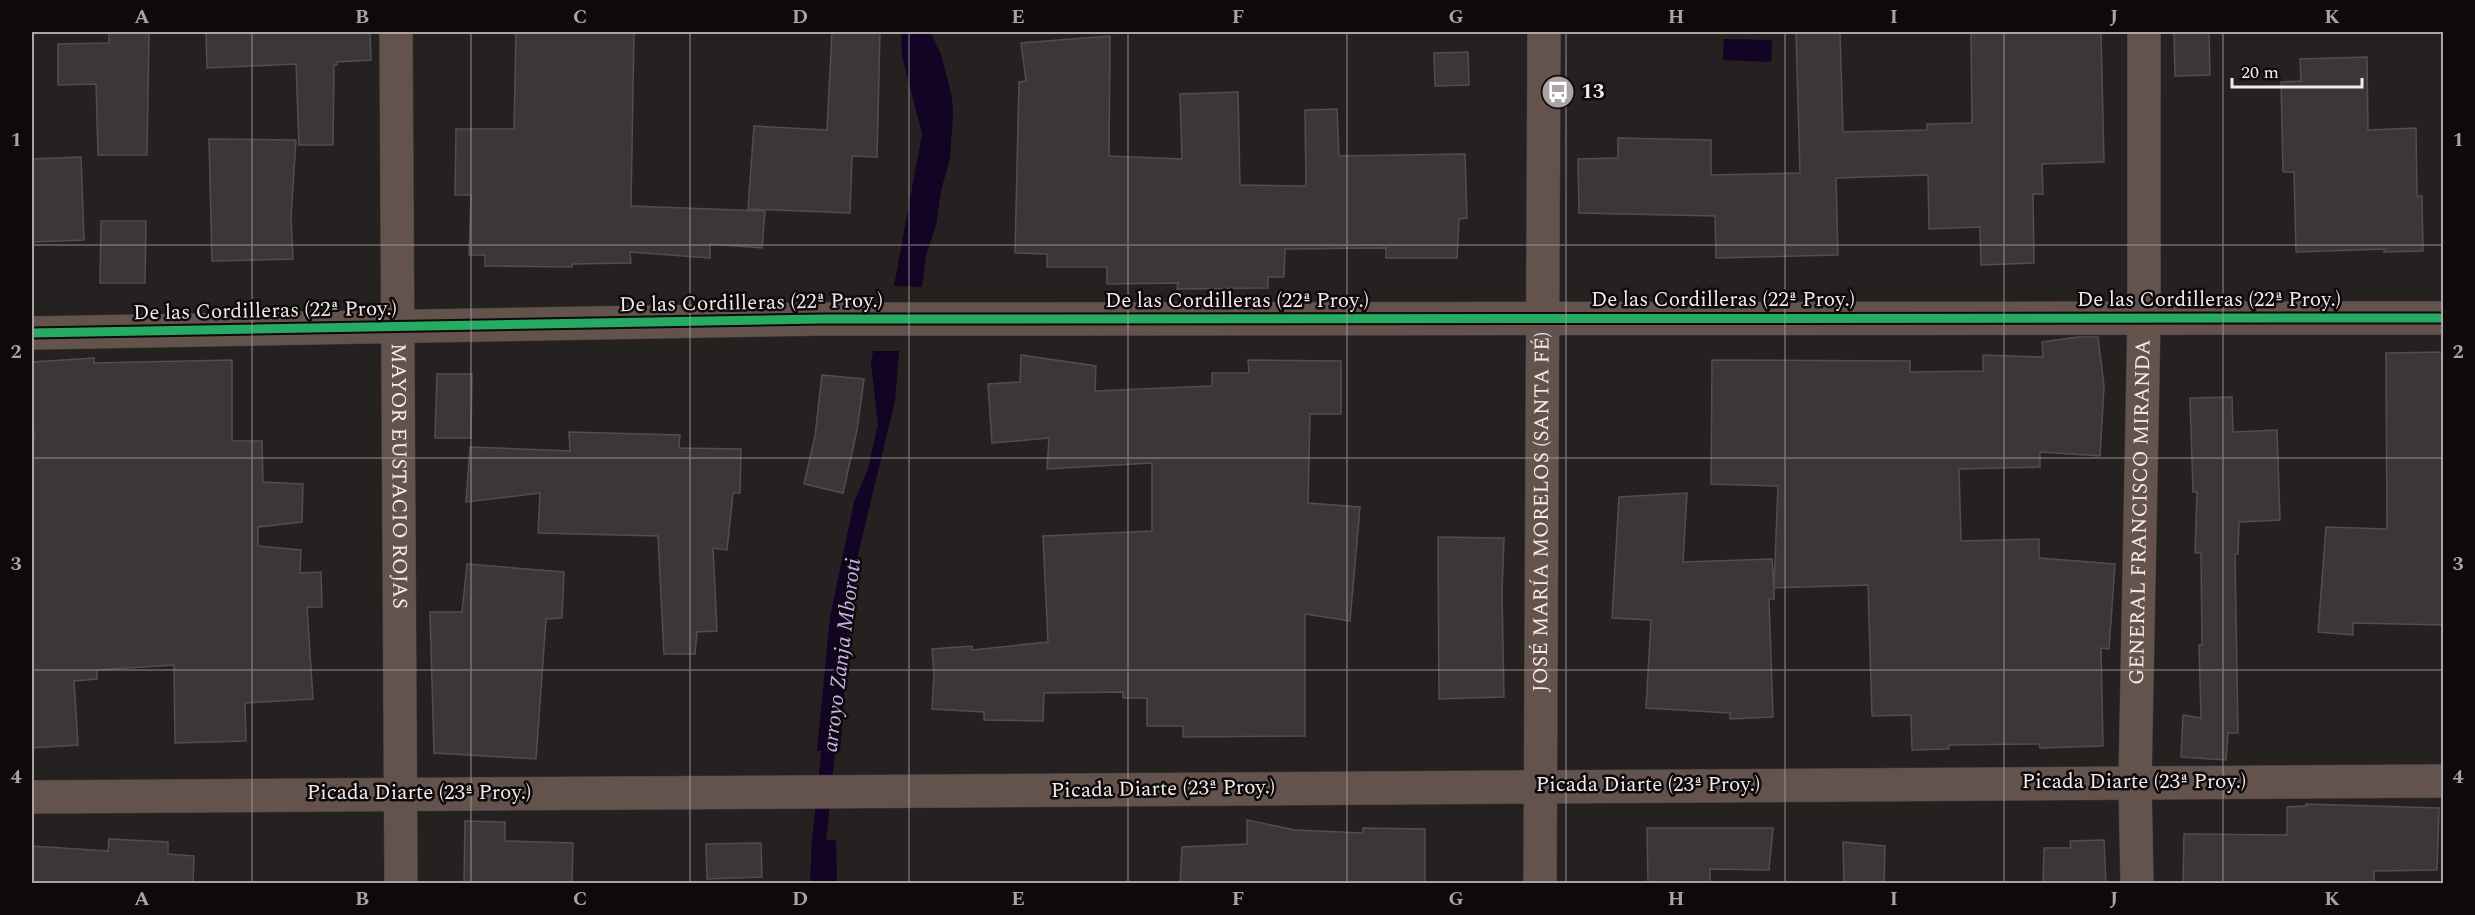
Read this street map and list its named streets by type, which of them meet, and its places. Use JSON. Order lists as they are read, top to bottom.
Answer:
{
  "streets": {
    "street": [
      "De las Cordilleras (22ª Proy.)",
      "MAYOR EUSTACIO ROJAS",
      "JOSÉ MARÍA MORELOS (SANTA FÉ)",
      "GENERAL FRANCISCO MIRANDA",
      "Picada Diarte (23ª Proy.)"
    ]
  },
  "crossings": [
    ["De las Cordilleras (22ª Proy.)", "MAYOR EUSTACIO ROJAS"],
    ["De las Cordilleras (22ª Proy.)", "JOSÉ MARÍA MORELOS (SANTA FÉ)"],
    ["De las Cordilleras (22ª Proy.)", "GENERAL FRANCISCO MIRANDA"],
    ["MAYOR EUSTACIO ROJAS", "Picada Diarte (23ª Proy.)"],
    ["JOSÉ MARÍA MORELOS (SANTA FÉ)", "Picada Diarte (23ª Proy.)"],
    ["GENERAL FRANCISCO MIRANDA", "Picada Diarte (23ª Proy.)"]
  ],
  "water": ["arroyo Zanja Mboroti"],
  "places": {
    "bus stop": ["13"]
  },
  "scale_bar": "20 m",
  "grid": {
    "columns": [
      "A",
      "B",
      "C",
      "D",
      "E",
      "F",
      "G",
      "H",
      "I",
      "J",
      "K"
    ],
    "rows": [
      "1",
      "2",
      "3",
      "4"
    ]
  }
}
